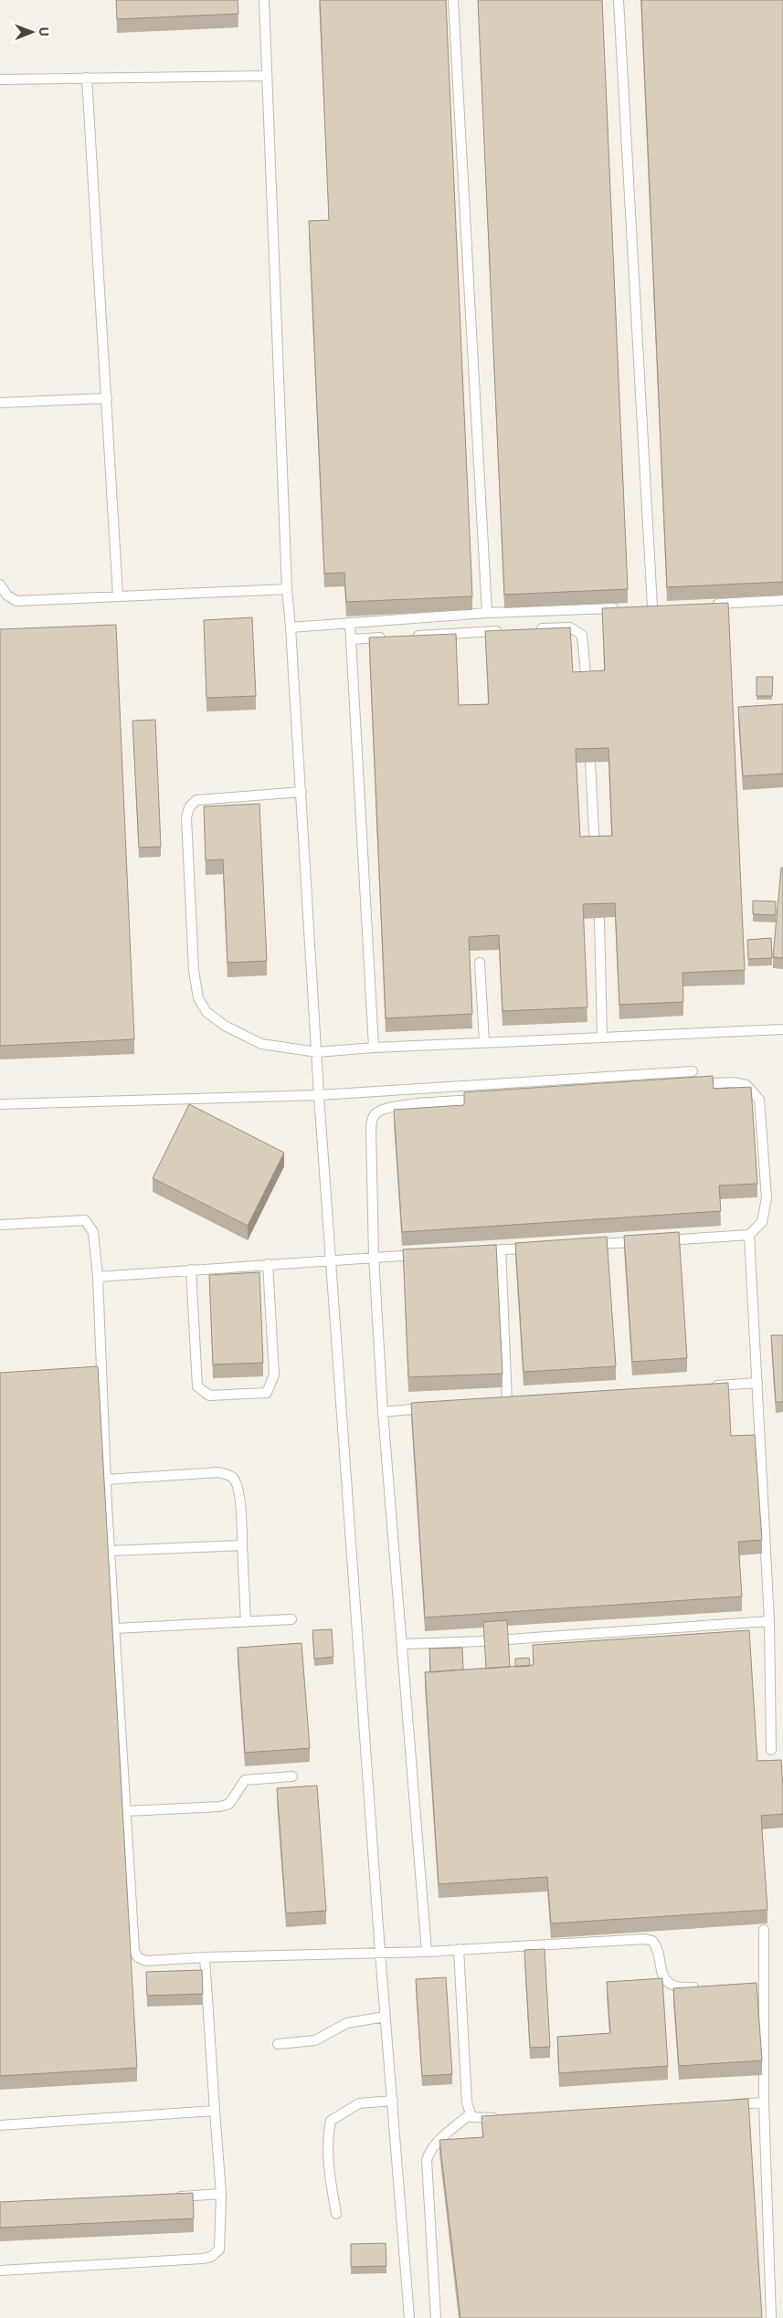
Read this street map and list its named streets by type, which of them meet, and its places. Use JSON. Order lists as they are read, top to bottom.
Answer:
{
  "north": "right"
}
